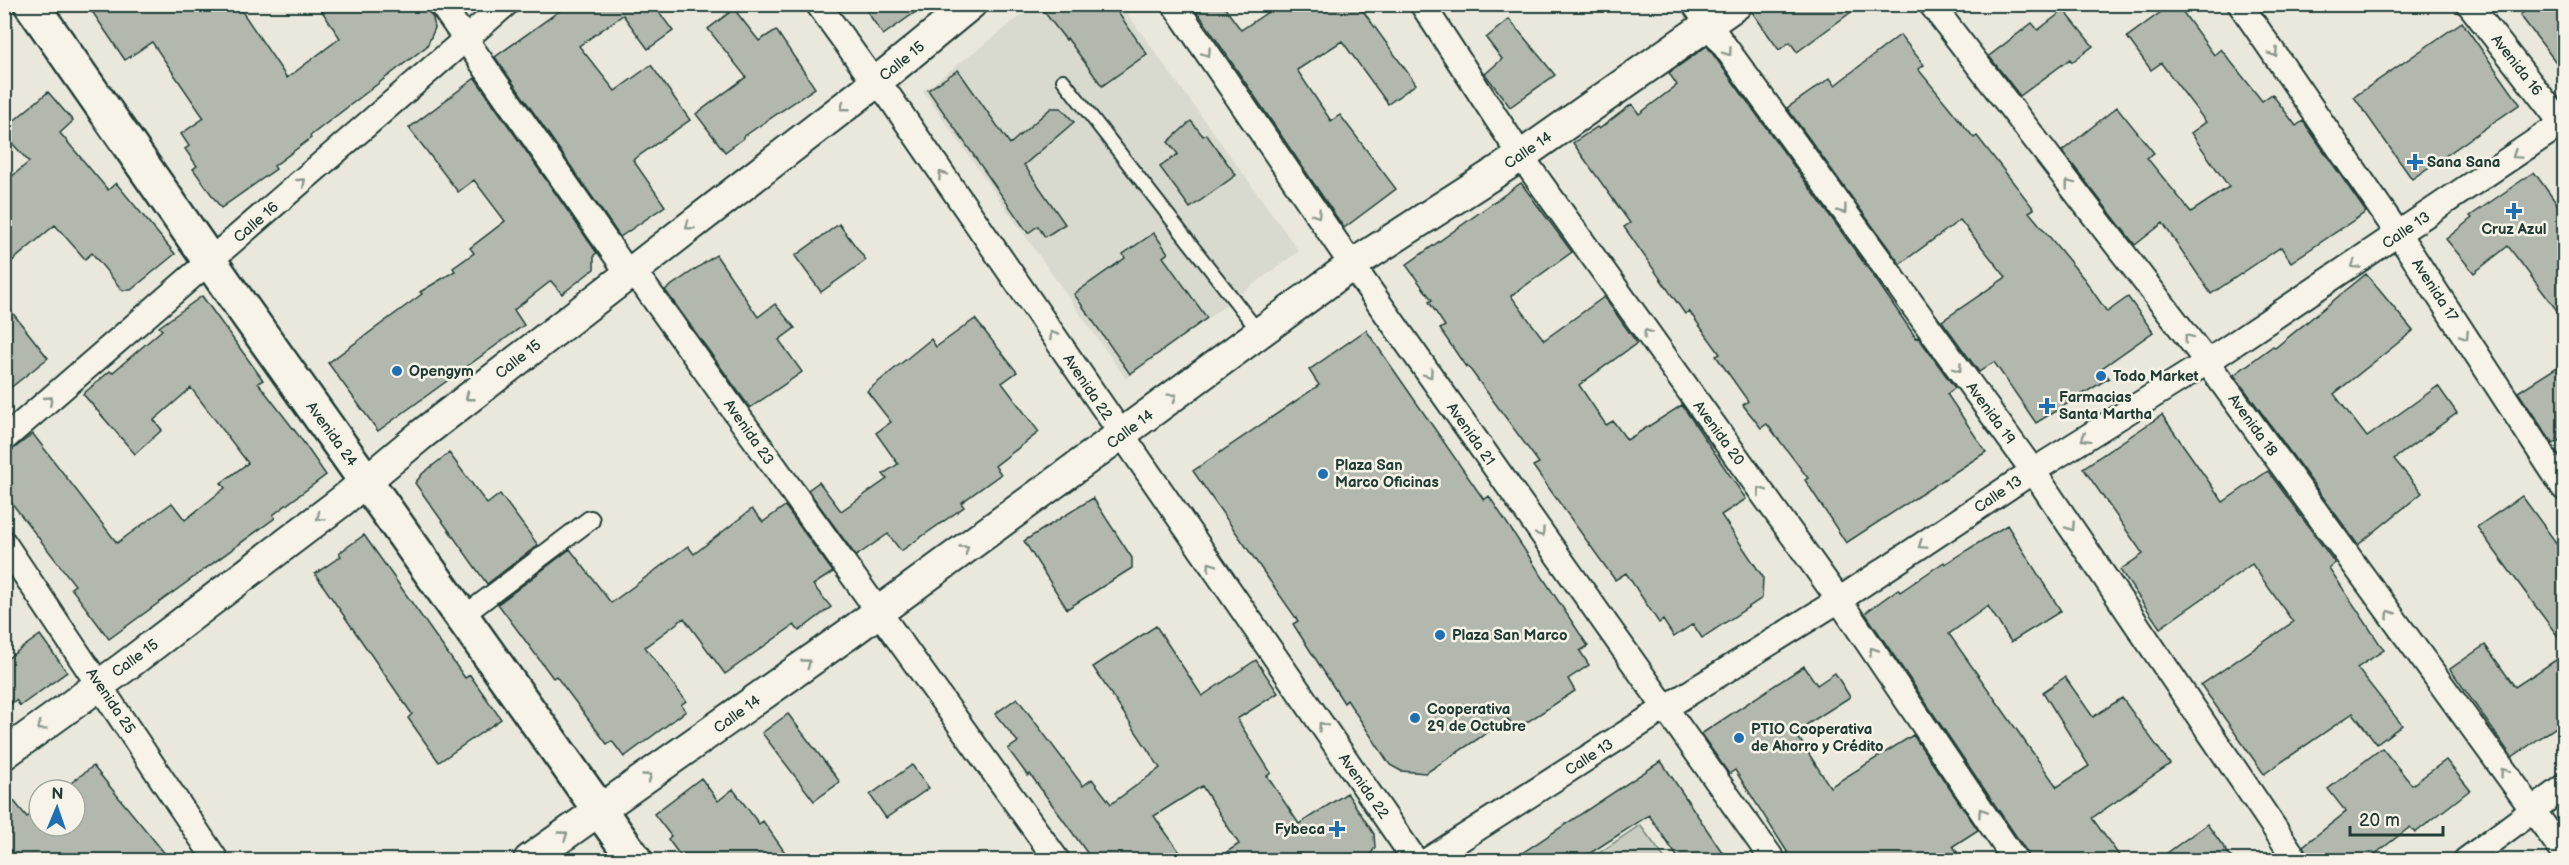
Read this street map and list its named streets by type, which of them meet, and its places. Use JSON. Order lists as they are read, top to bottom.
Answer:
{
  "streets": {
    "main road": ["Avenida 24"],
    "street": [
      "Calle 15",
      "Avenida 16",
      "Calle 14",
      "Calle 16",
      "Calle 13",
      "Avenida 17",
      "Avenida 22",
      "Avenida 19",
      "Avenida 18",
      "Avenida 23",
      "Avenida 20",
      "Avenida 21",
      "Avenida 25"
    ]
  },
  "crossings": [
    ["Calle 15", "Avenida 22"],
    ["Calle 15", "Avenida 23"],
    ["Calle 15", "Avenida 24"],
    ["Calle 15", "Avenida 25"],
    ["Avenida 16", "Calle 13"],
    ["Calle 14", "Avenida 22"],
    ["Calle 14", "Avenida 19"],
    ["Calle 14", "Avenida 23"],
    ["Calle 14", "Avenida 20"],
    ["Calle 14", "Avenida 24"],
    ["Calle 14", "Avenida 21"],
    ["Calle 16", "Avenida 23"],
    ["Calle 16", "Avenida 24"],
    ["Calle 13", "Avenida 17"],
    ["Calle 13", "Avenida 19"],
    ["Calle 13", "Avenida 18"],
    ["Calle 13", "Avenida 20"],
    ["Calle 13", "Avenida 21"]
  ],
  "one_way": [
    "Calle 15",
    "Calle 14",
    "Calle 16",
    "Calle 13",
    "Avenida 17",
    "Avenida 22",
    "Avenida 19",
    "Avenida 18",
    "Avenida 20",
    "Avenida 21"
  ],
  "places": {
    "health": [
      "Sana Sana",
      "Cruz Azul",
      "Farmacias Santa Martha",
      "Fybeca"
    ],
    "other": [
      "Opengym",
      "Todo Market",
      "Plaza San Marco Oficinas",
      "Plaza San Marco",
      "Cooperativa 29 de Octubre",
      "PTIO Cooperativa de Ahorro y Crédito"
    ]
  },
  "scale_bar": "20 m",
  "north": "top"
}
